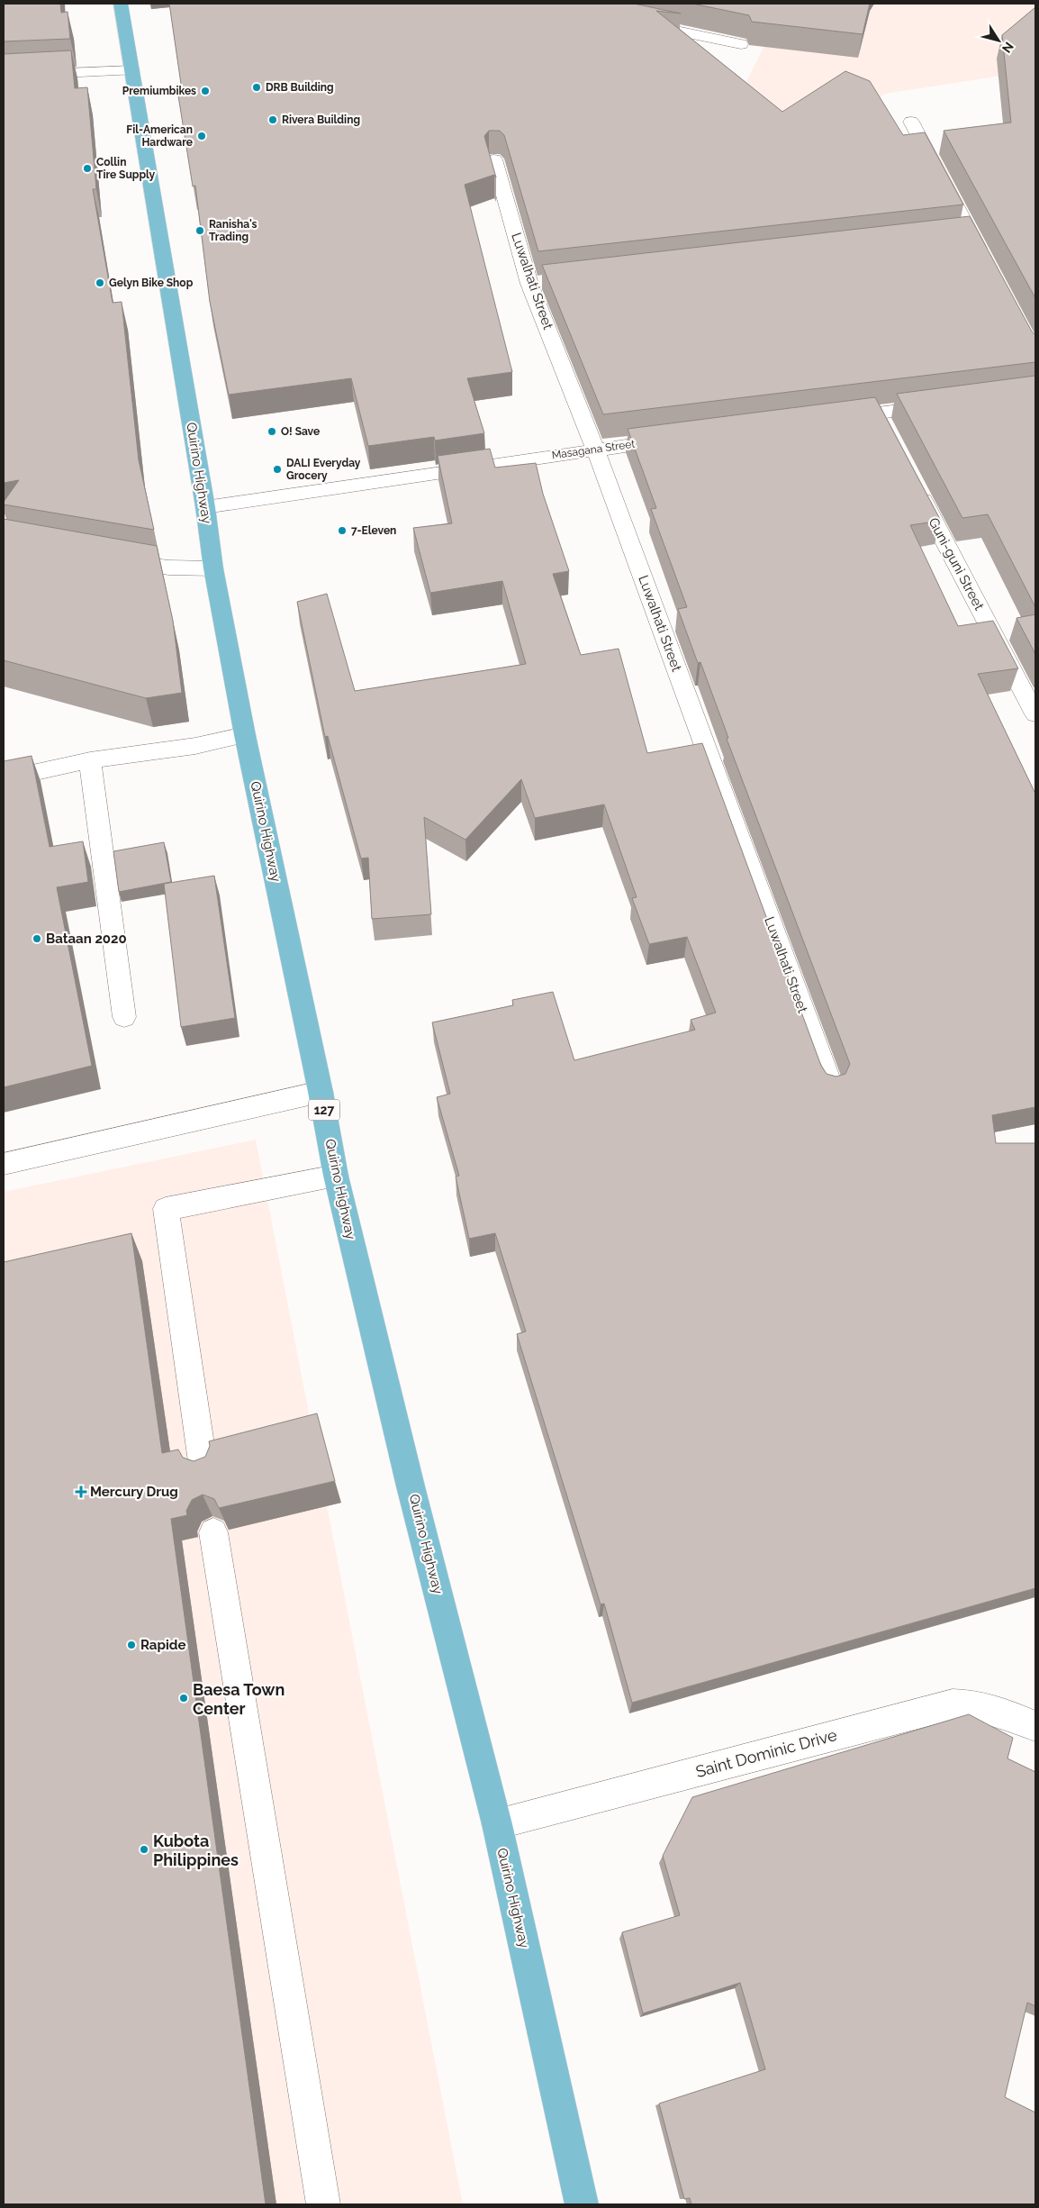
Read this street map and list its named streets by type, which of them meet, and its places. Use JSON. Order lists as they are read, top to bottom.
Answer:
{
  "streets": {
    "main road": ["Quirino Highway", "127"],
    "street": [
      "Luwalhati Street",
      "Masagana Street",
      "Guni-guni Street",
      "Saint Dominic Drive"
    ]
  },
  "crossings": [
    ["Luwalhati Street", "Masagana Street"],
    ["Masagana Street", "Quirino Highway"],
    ["Quirino Highway", "Saint Dominic Drive"]
  ],
  "places": {
    "other": [
      "DRB Building",
      "Premiumbikes",
      "Rivera Building",
      "Fil-American Hardware",
      "Collin Tire Supply",
      "Ranisha's Trading",
      "Gelyn Bike Shop",
      "O! Save",
      "DALI Everyday Grocery",
      "7-Eleven",
      "Bataan 2020",
      "Rapide",
      "Baesa Town Center",
      "Kubota Philippines"
    ],
    "health": ["Mercury Drug"]
  },
  "north": "bottom right"
}
